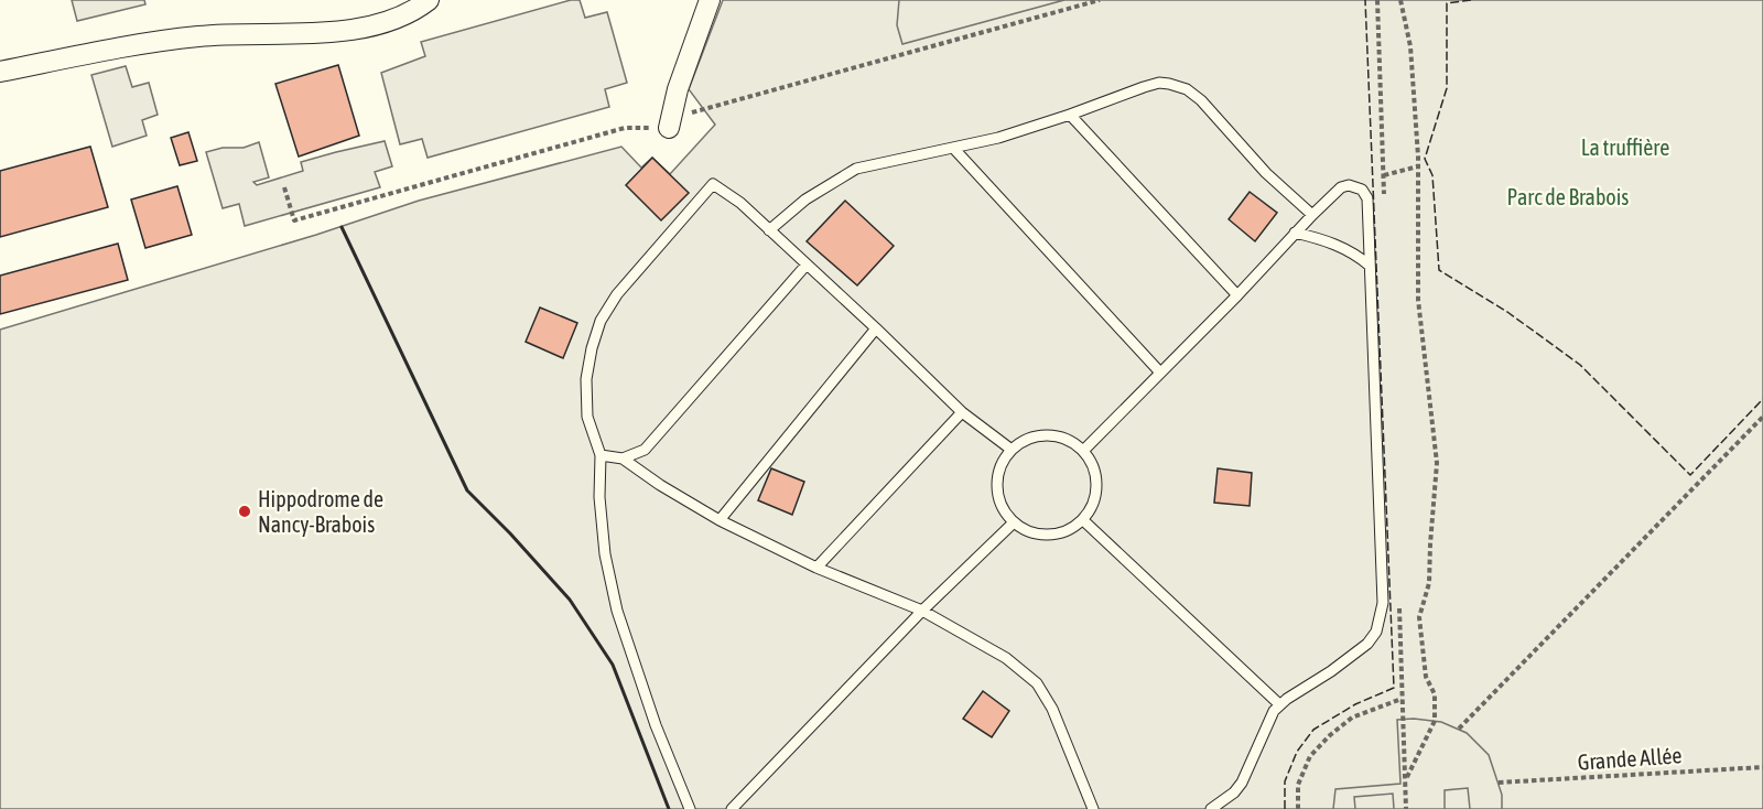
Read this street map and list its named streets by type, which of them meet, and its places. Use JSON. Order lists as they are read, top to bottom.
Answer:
{
  "streets": {
    "path": ["Grande Allée"]
  },
  "parks": ["La truffière", "Parc de Brabois"],
  "places": ["Hippodrome de Nancy-Brabois"]
}
